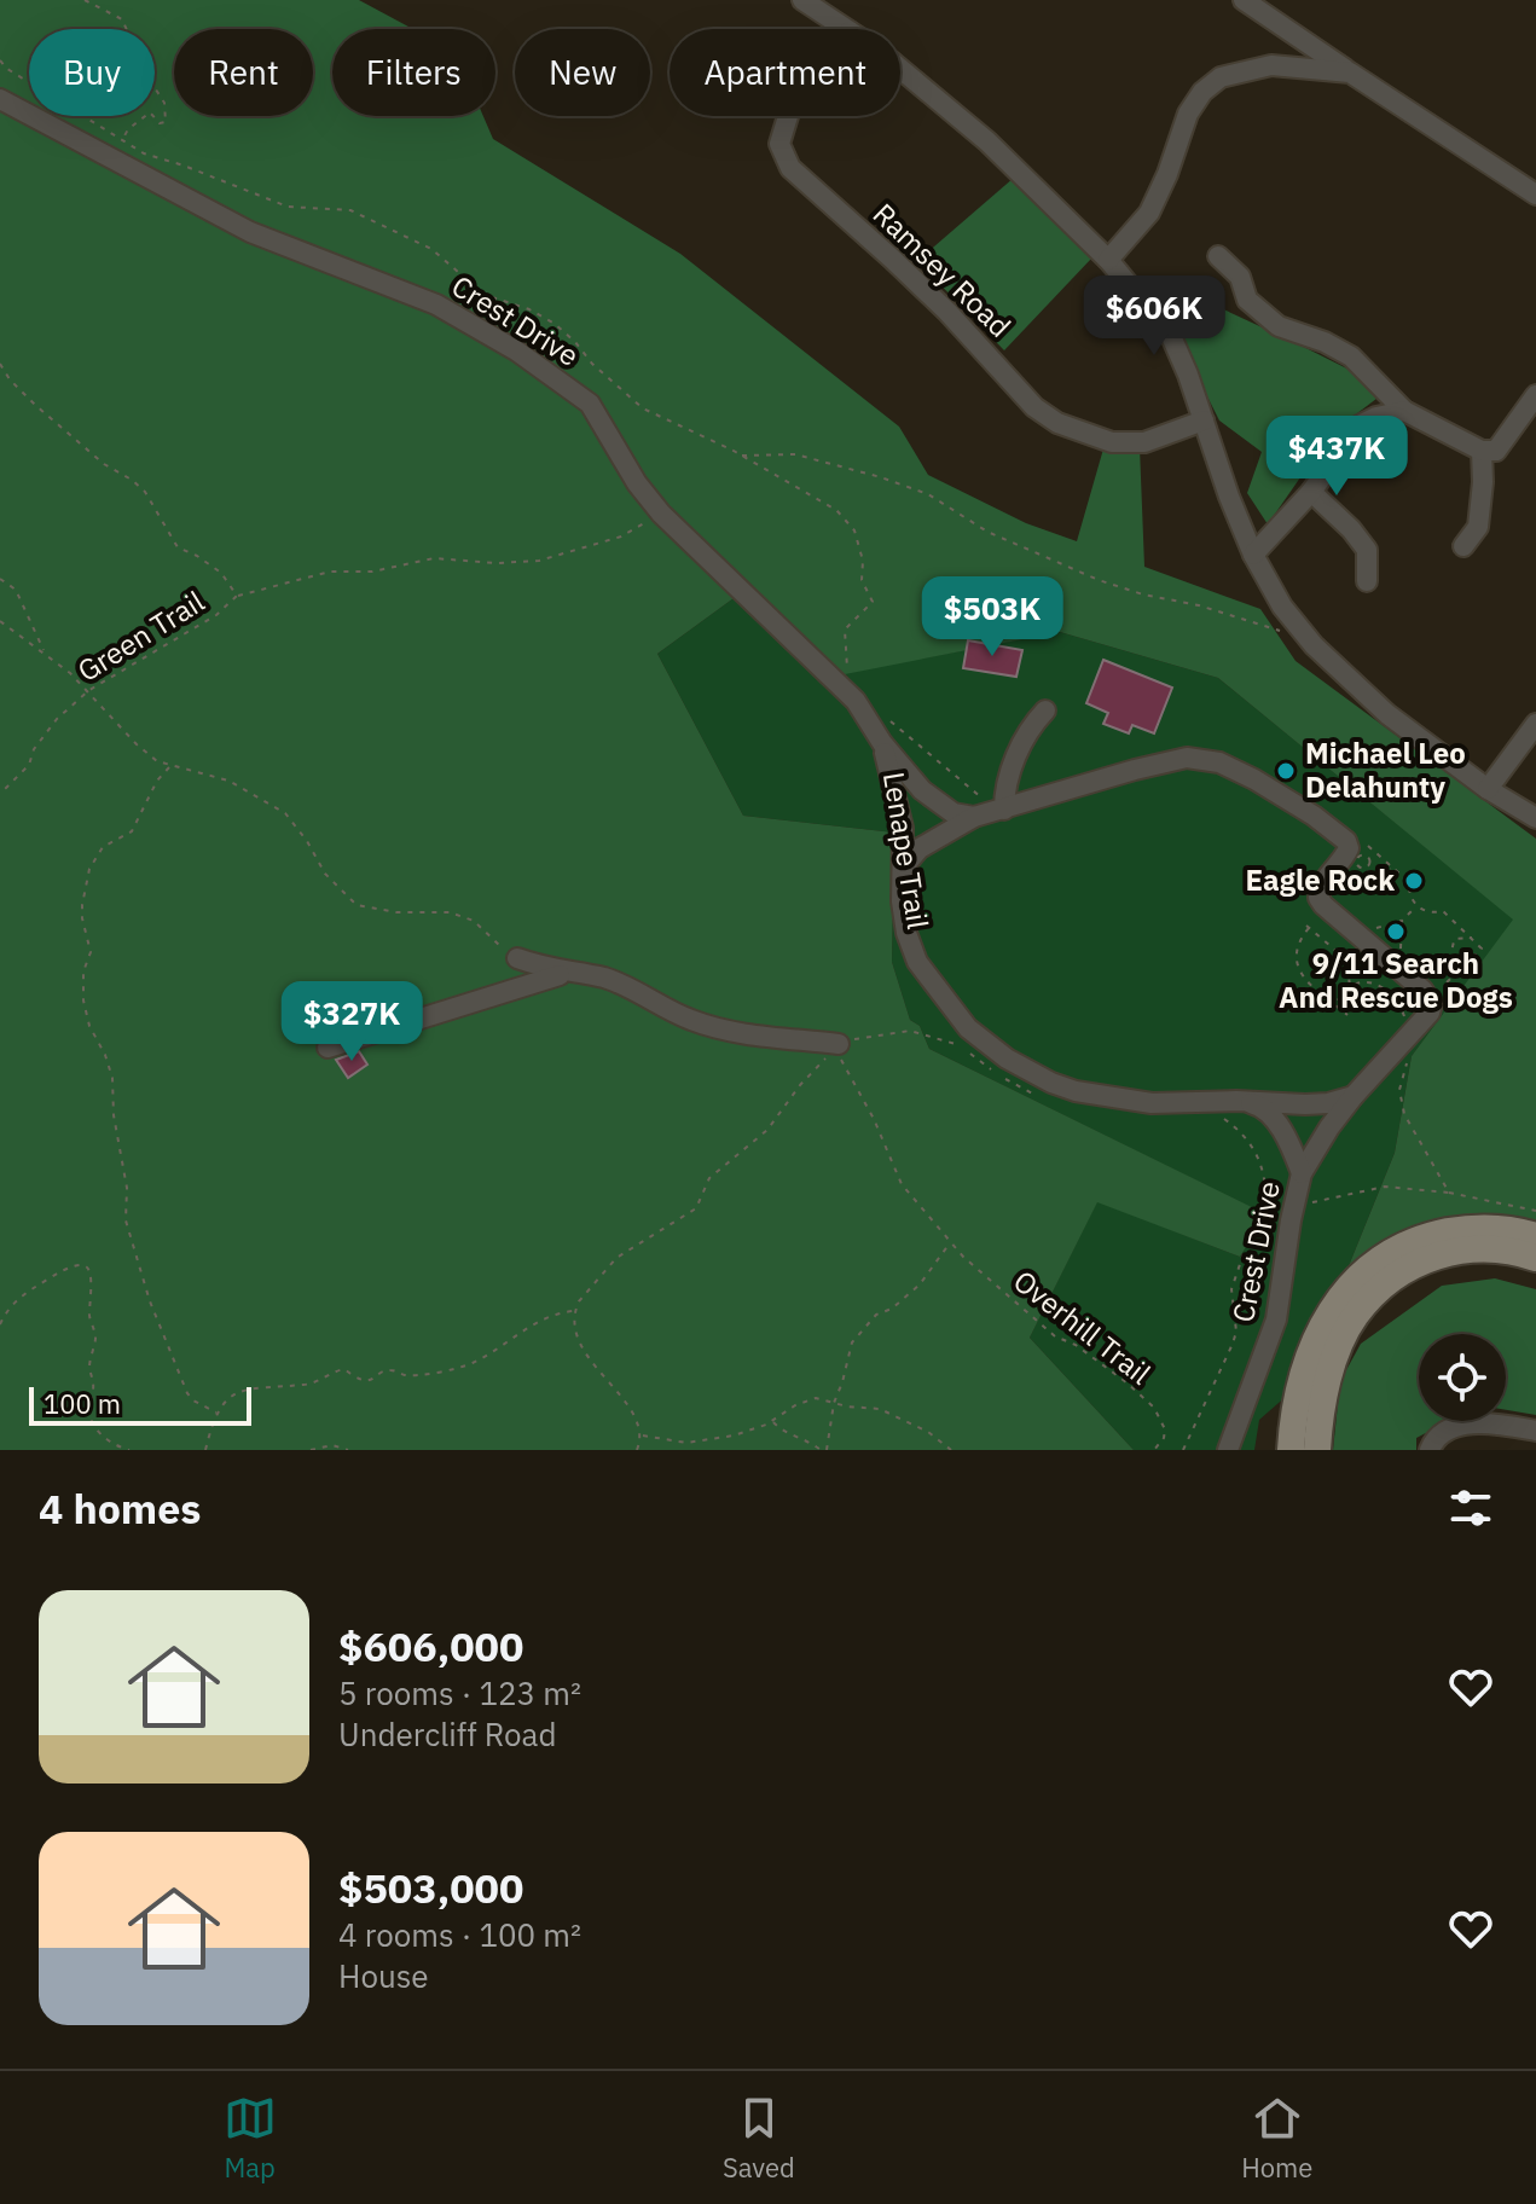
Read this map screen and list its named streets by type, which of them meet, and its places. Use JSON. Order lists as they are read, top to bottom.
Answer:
{
  "streets": {
    "street": ["Ramsey Road", "Crest Drive"],
    "path": ["Green Trail", "Overhill Trail"]
  },
  "places": ["Michael Leo Delahunty", "Eagle Rock", "9/11 Search And Rescue Dogs"],
  "scale_bar": "100 m",
  "page": {
    "chip": [
      "Buy",
      "Rent",
      "Filters",
      "New",
      "Apartment"
    ],
    "price": [
      "$606K",
      "$437K",
      "$503K",
      "$327K"
    ],
    "scale": "100 m",
    "heading": "4 homes",
    "list": [
      {
        "name": "$606,000",
        "note": "5 rooms · 123 m² · Undercliff Road"
      },
      {
        "name": "$503,000",
        "note": "4 rooms · 100 m² · House"
      }
    ],
    "tabs": ["Map", "Saved", "Home"]
  }
}
